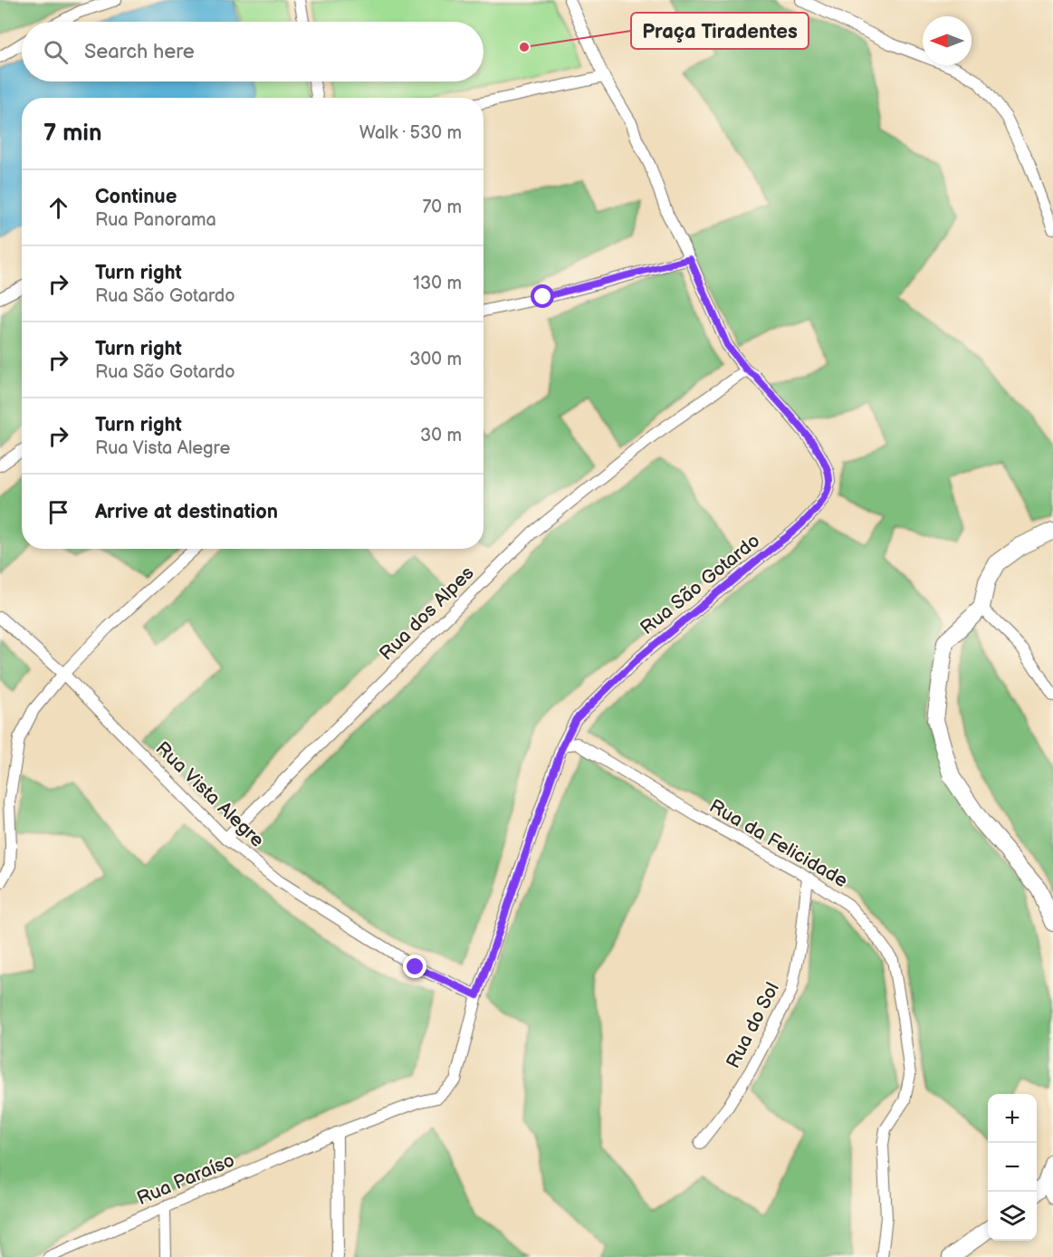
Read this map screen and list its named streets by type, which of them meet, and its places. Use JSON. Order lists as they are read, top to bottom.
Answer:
{
  "streets": {
    "street": [
      "Rua São Gotardo",
      "Rua dos Alpes",
      "Rua Vista Alegre",
      "Rua da Felicidade",
      "Rua do Sol",
      "Rua Paraíso"
    ]
  },
  "crossings": [
    ["Rua São Gotardo", "Rua dos Alpes"],
    ["Rua São Gotardo", "Rua Vista Alegre"],
    ["Rua São Gotardo", "Rua da Felicidade"],
    ["Rua São Gotardo", "Rua Paraíso"],
    ["Rua dos Alpes", "Rua Vista Alegre"],
    ["Rua da Felicidade", "Rua do Sol"]
  ],
  "places": ["Praça Tiradentes"],
  "north": "left",
  "page": {
    "search": "Search here",
    "heading": ["7 min", "Walk · 530 m"],
    "list": [
      ["Continue", "Rua Panorama", "70 m"],
      ["Turn right", "Rua São Gotardo", "130 m"],
      ["Turn right", "Rua São Gotardo", "300 m"],
      ["Turn right", "Rua Vista Alegre", "30 m"],
      "Arrive at destination"
    ],
    "map_buttons": ["+", "−"]
  }
}
